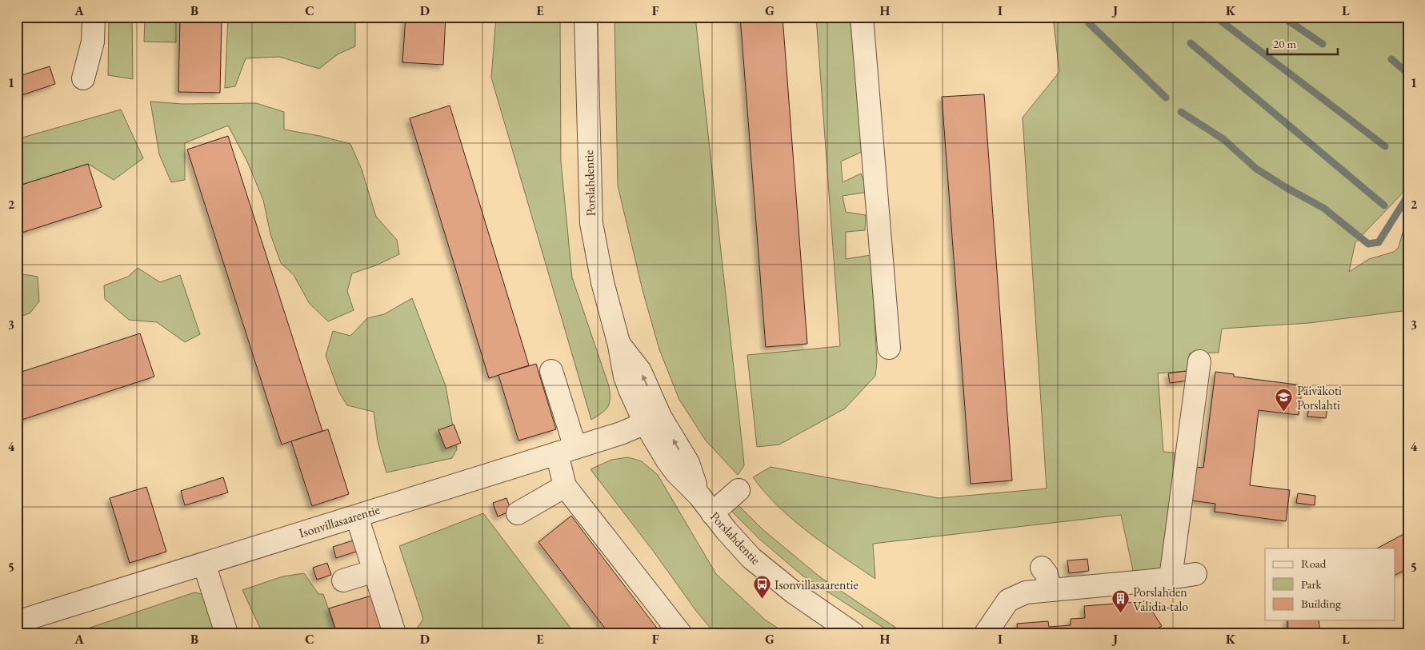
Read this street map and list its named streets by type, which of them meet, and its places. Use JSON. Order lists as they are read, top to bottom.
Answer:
{
  "streets": {
    "street": ["Porslahdentie", "Isonvillasaarentie"]
  },
  "crossings": [
    ["Porslahdentie", "Isonvillasaarentie"]
  ],
  "places": {
    "school or university": ["Päiväkoti Porslahti"],
    "bus stop": ["Isonvillasaarentie"],
    "building": ["Porslahden Validia-talo"]
  },
  "legend": ["Road", "Park", "Building"],
  "scale_bar": "20 m",
  "grid": {
    "columns": [
      "A",
      "B",
      "C",
      "D",
      "E",
      "F",
      "G",
      "H",
      "I",
      "J",
      "K",
      "L"
    ],
    "rows": [
      "1",
      "2",
      "3",
      "4",
      "5"
    ]
  }
}
